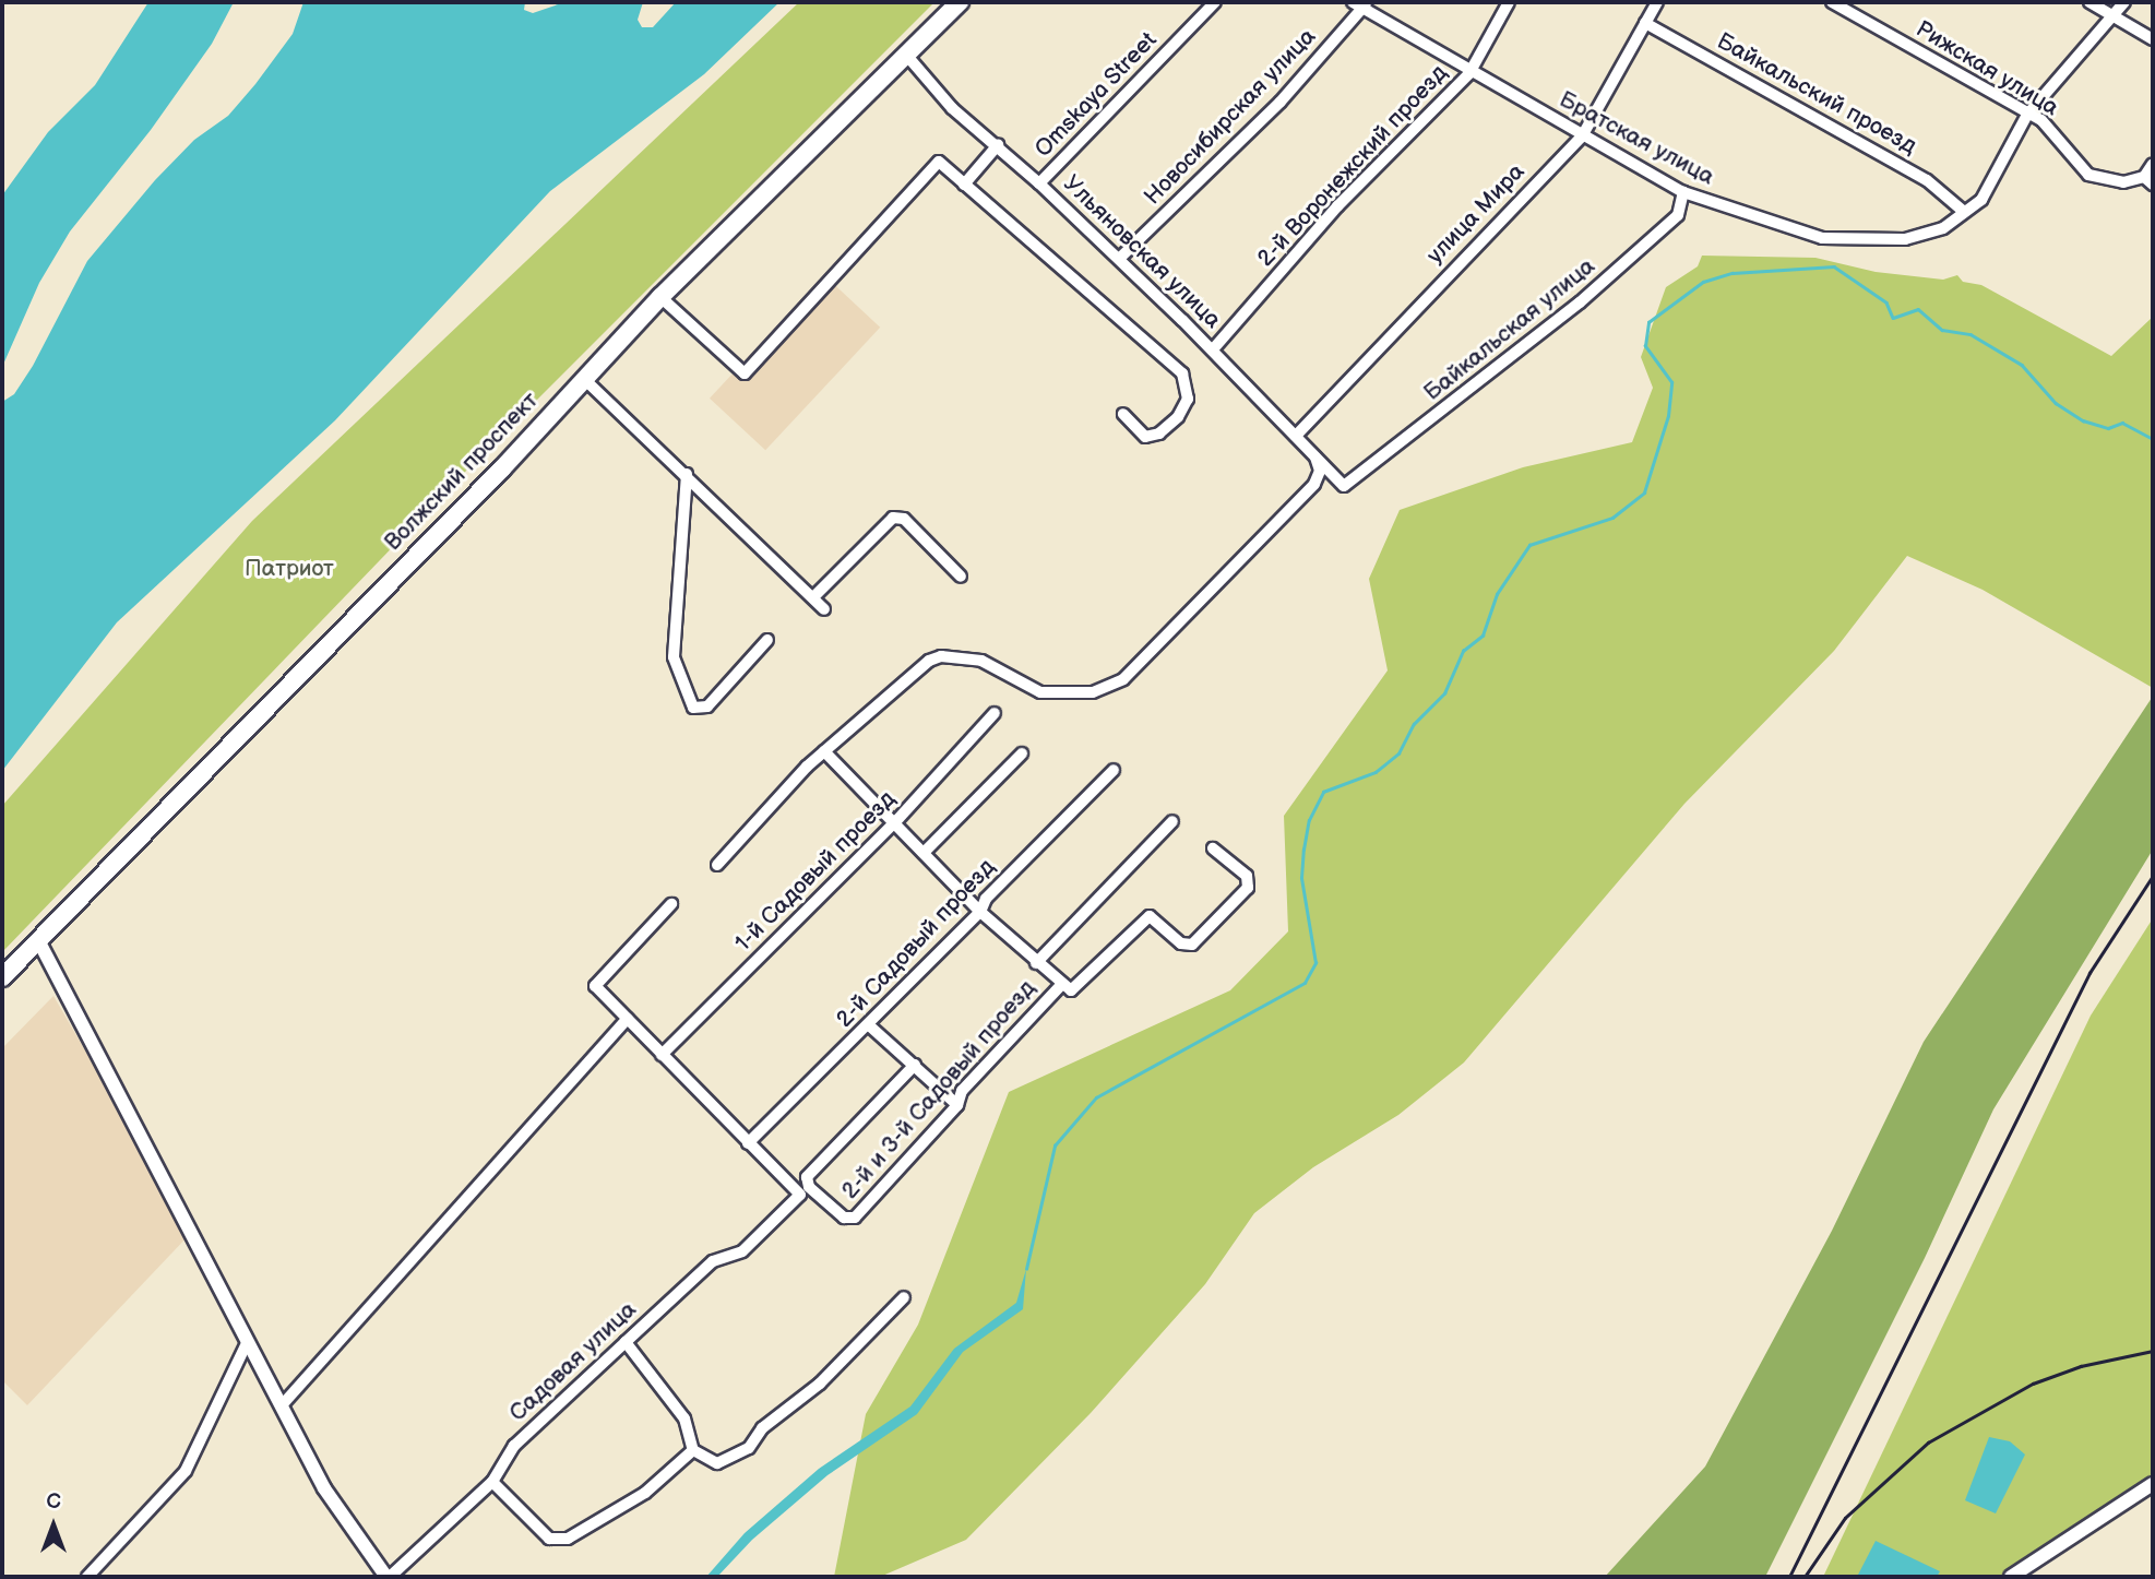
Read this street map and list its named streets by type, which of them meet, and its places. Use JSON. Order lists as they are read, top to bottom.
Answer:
{
  "streets": {
    "main road": ["Волжский проспект"],
    "street": [
      "Рижская улица",
      "Байкальский проезд",
      "Omskaya Street",
      "Новосибирская улица",
      "Братская улица",
      "2-й Воронежский проезд",
      "улица Мира",
      "Ульяновская улица",
      "Байкальская улица",
      "1-й Садовый проезд",
      "2-й Садовый проезд",
      "2-й и 3-й Садовый проезд",
      "Садовая улица"
    ]
  },
  "crossings": [
    ["Байкальский проезд", "Братская улица"],
    ["Байкальский проезд", "улица Мира"],
    ["Omskaya Street", "Ульяновская улица"],
    ["Новосибирская улица", "Братская улица"],
    ["Новосибирская улица", "Ульяновская улица"],
    ["Братская улица", "2-й Воронежский проезд"],
    ["Братская улица", "улица Мира"],
    ["Братская улица", "Байкальская улица"],
    ["2-й Воронежский проезд", "Ульяновская улица"],
    ["улица Мира", "Ульяновская улица"],
    ["Ульяновская улица", "Байкальская улица"],
    ["Ульяновская улица", "Волжский проспект"],
    ["1-й Садовый проезд", "2-й и 3-й Садовый проезд"],
    ["2-й Садовый проезд", "2-й и 3-й Садовый проезд"],
    ["2-й Садовый проезд", "Садовая улица"]
  ],
  "parks": ["Патриот"],
  "north": "top"
}
